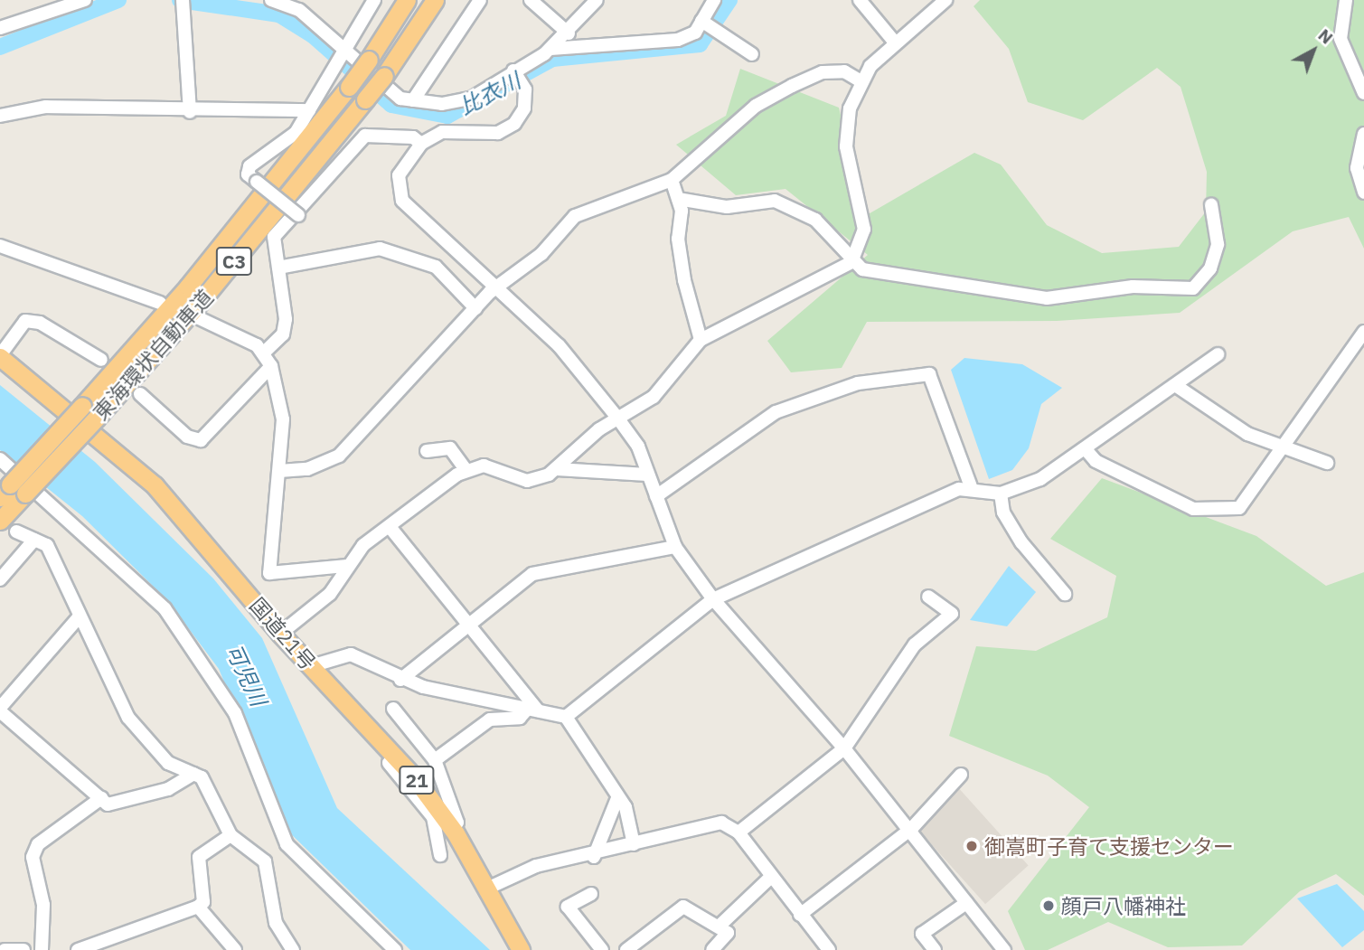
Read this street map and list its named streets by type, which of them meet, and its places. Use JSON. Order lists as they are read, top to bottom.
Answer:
{
  "streets": {
    "highway": [
      "C3",
      "東海環状自動車道",
      "国道21号",
      "21"
    ]
  },
  "water": ["比衣川", "可児川"],
  "places": ["御嵩町子育て支援センター", "顔戸八幡神社"],
  "north": "top right"
}
